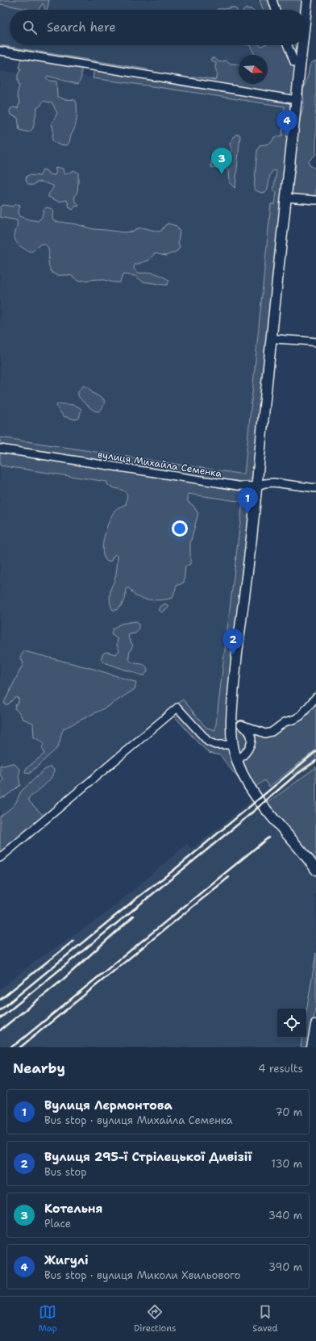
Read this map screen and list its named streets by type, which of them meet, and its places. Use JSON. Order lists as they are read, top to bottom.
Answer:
{
  "streets": {
    "street": ["вулиця Михайла Семенка"]
  },
  "north": "right",
  "page": {
    "search": "Search here",
    "pins": [
      "4",
      "3",
      "1",
      "2"
    ],
    "heading": ["Nearby", "4 results"],
    "list": [
      {
        "mark": "1",
        "name": "Вулиця Лєрмонтова",
        "note": "Bus stop · вулиця Михайла Семенка",
        "value": "70 m"
      },
      {
        "mark": "2",
        "name": "Вулиця 295-ї Стрілецької Дивізії",
        "note": "Bus stop",
        "value": "130 m"
      },
      {
        "mark": "3",
        "name": "Котельня",
        "note": "Place",
        "value": "340 m"
      },
      {
        "mark": "4",
        "name": "Жигулі",
        "note": "Bus stop · вулиця Миколи Хвильового",
        "value": "390 m"
      }
    ],
    "nav": ["Map", "Directions", "Saved"]
  }
}
